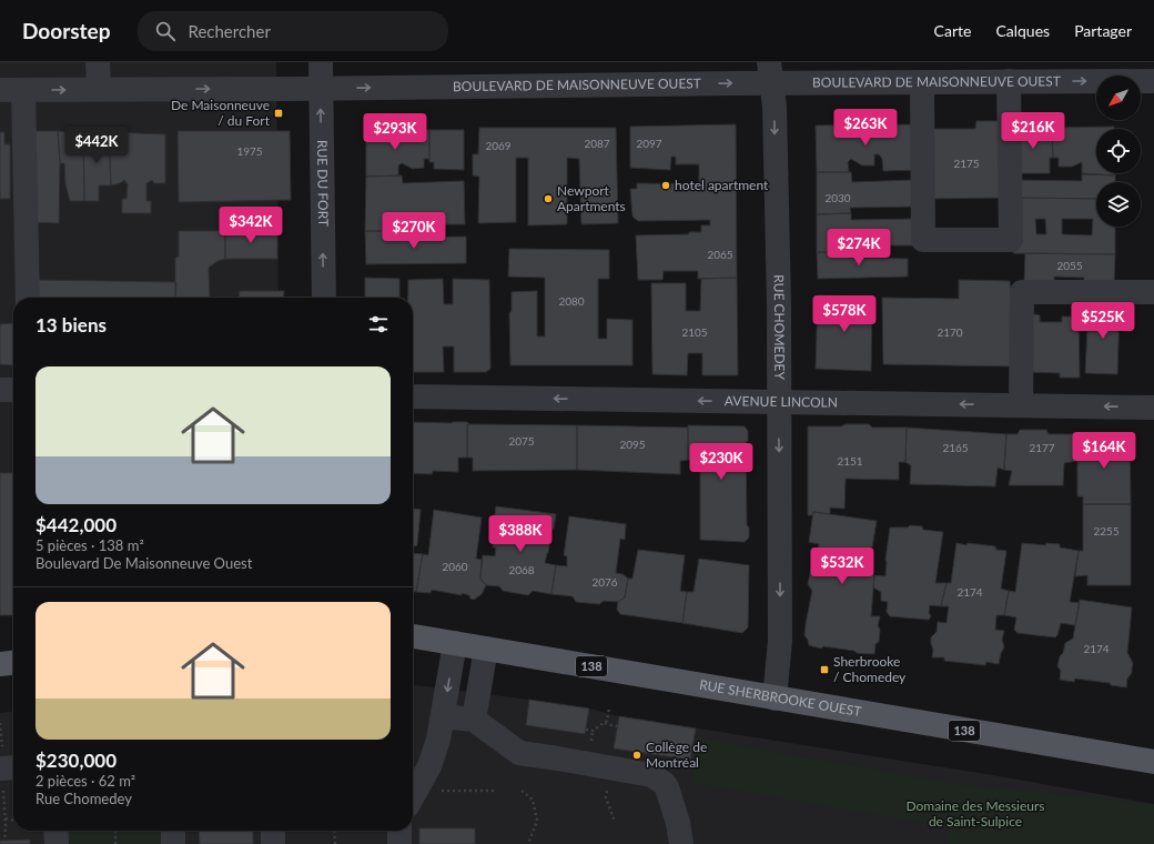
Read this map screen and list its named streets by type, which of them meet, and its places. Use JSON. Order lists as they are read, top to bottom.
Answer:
{
  "streets": {
    "main road": ["138", "RUE SHERBROOKE OUEST"],
    "street": [
      "BOULEVARD DE MAISONNEUVE OUEST",
      "RUE DU FORT",
      "RUE CHOMEDEY",
      "AVENUE LINCOLN"
    ]
  },
  "crossings": [
    ["BOULEVARD DE MAISONNEUVE OUEST", "RUE DU FORT"],
    ["BOULEVARD DE MAISONNEUVE OUEST", "RUE CHOMEDEY"],
    ["RUE CHOMEDEY", "AVENUE LINCOLN"],
    ["RUE CHOMEDEY", "RUE SHERBROOKE OUEST"]
  ],
  "one_way": [
    "BOULEVARD DE MAISONNEUVE OUEST",
    "RUE DU FORT",
    "RUE CHOMEDEY",
    "AVENUE LINCOLN"
  ],
  "parks": ["Domaine des Messieurs de Saint-Sulpice"],
  "places": {
    "transit": ["De Maisonneuve / du Fort", "Sherbrooke / Chomedey"],
    "other": ["hotel apartment", "Newport Apartments", "Collège de Montréal"]
  },
  "house_numbers": [
    "2087",
    "2097",
    "2069",
    "1975",
    "2175",
    "2030",
    "2065",
    "2055",
    "2080",
    "2105",
    "2170",
    "2075",
    "2095",
    "2165",
    "2177",
    "2151",
    "2255",
    "2060",
    "2068",
    "2076",
    "2174",
    "2174"
  ],
  "north": "bottom left",
  "page": {
    "header": "Doorstep",
    "search": "Rechercher",
    "nav": ["Carte", "Calques", "Partager"],
    "price": [
      "$263K",
      "$216K",
      "$293K",
      "$442K",
      "$342K",
      "$270K",
      "$274K",
      "$578K",
      "$525K",
      "$164K",
      "$230K",
      "$388K",
      "$532K"
    ],
    "heading": "13 biens",
    "list": [
      {
        "name": "$442,000",
        "note": "5 pièces · 138 m² · Boulevard De Maisonneuve Ouest"
      },
      {
        "name": "$230,000",
        "note": "2 pièces · 62 m² · Rue Chomedey"
      }
    ]
  }
}
